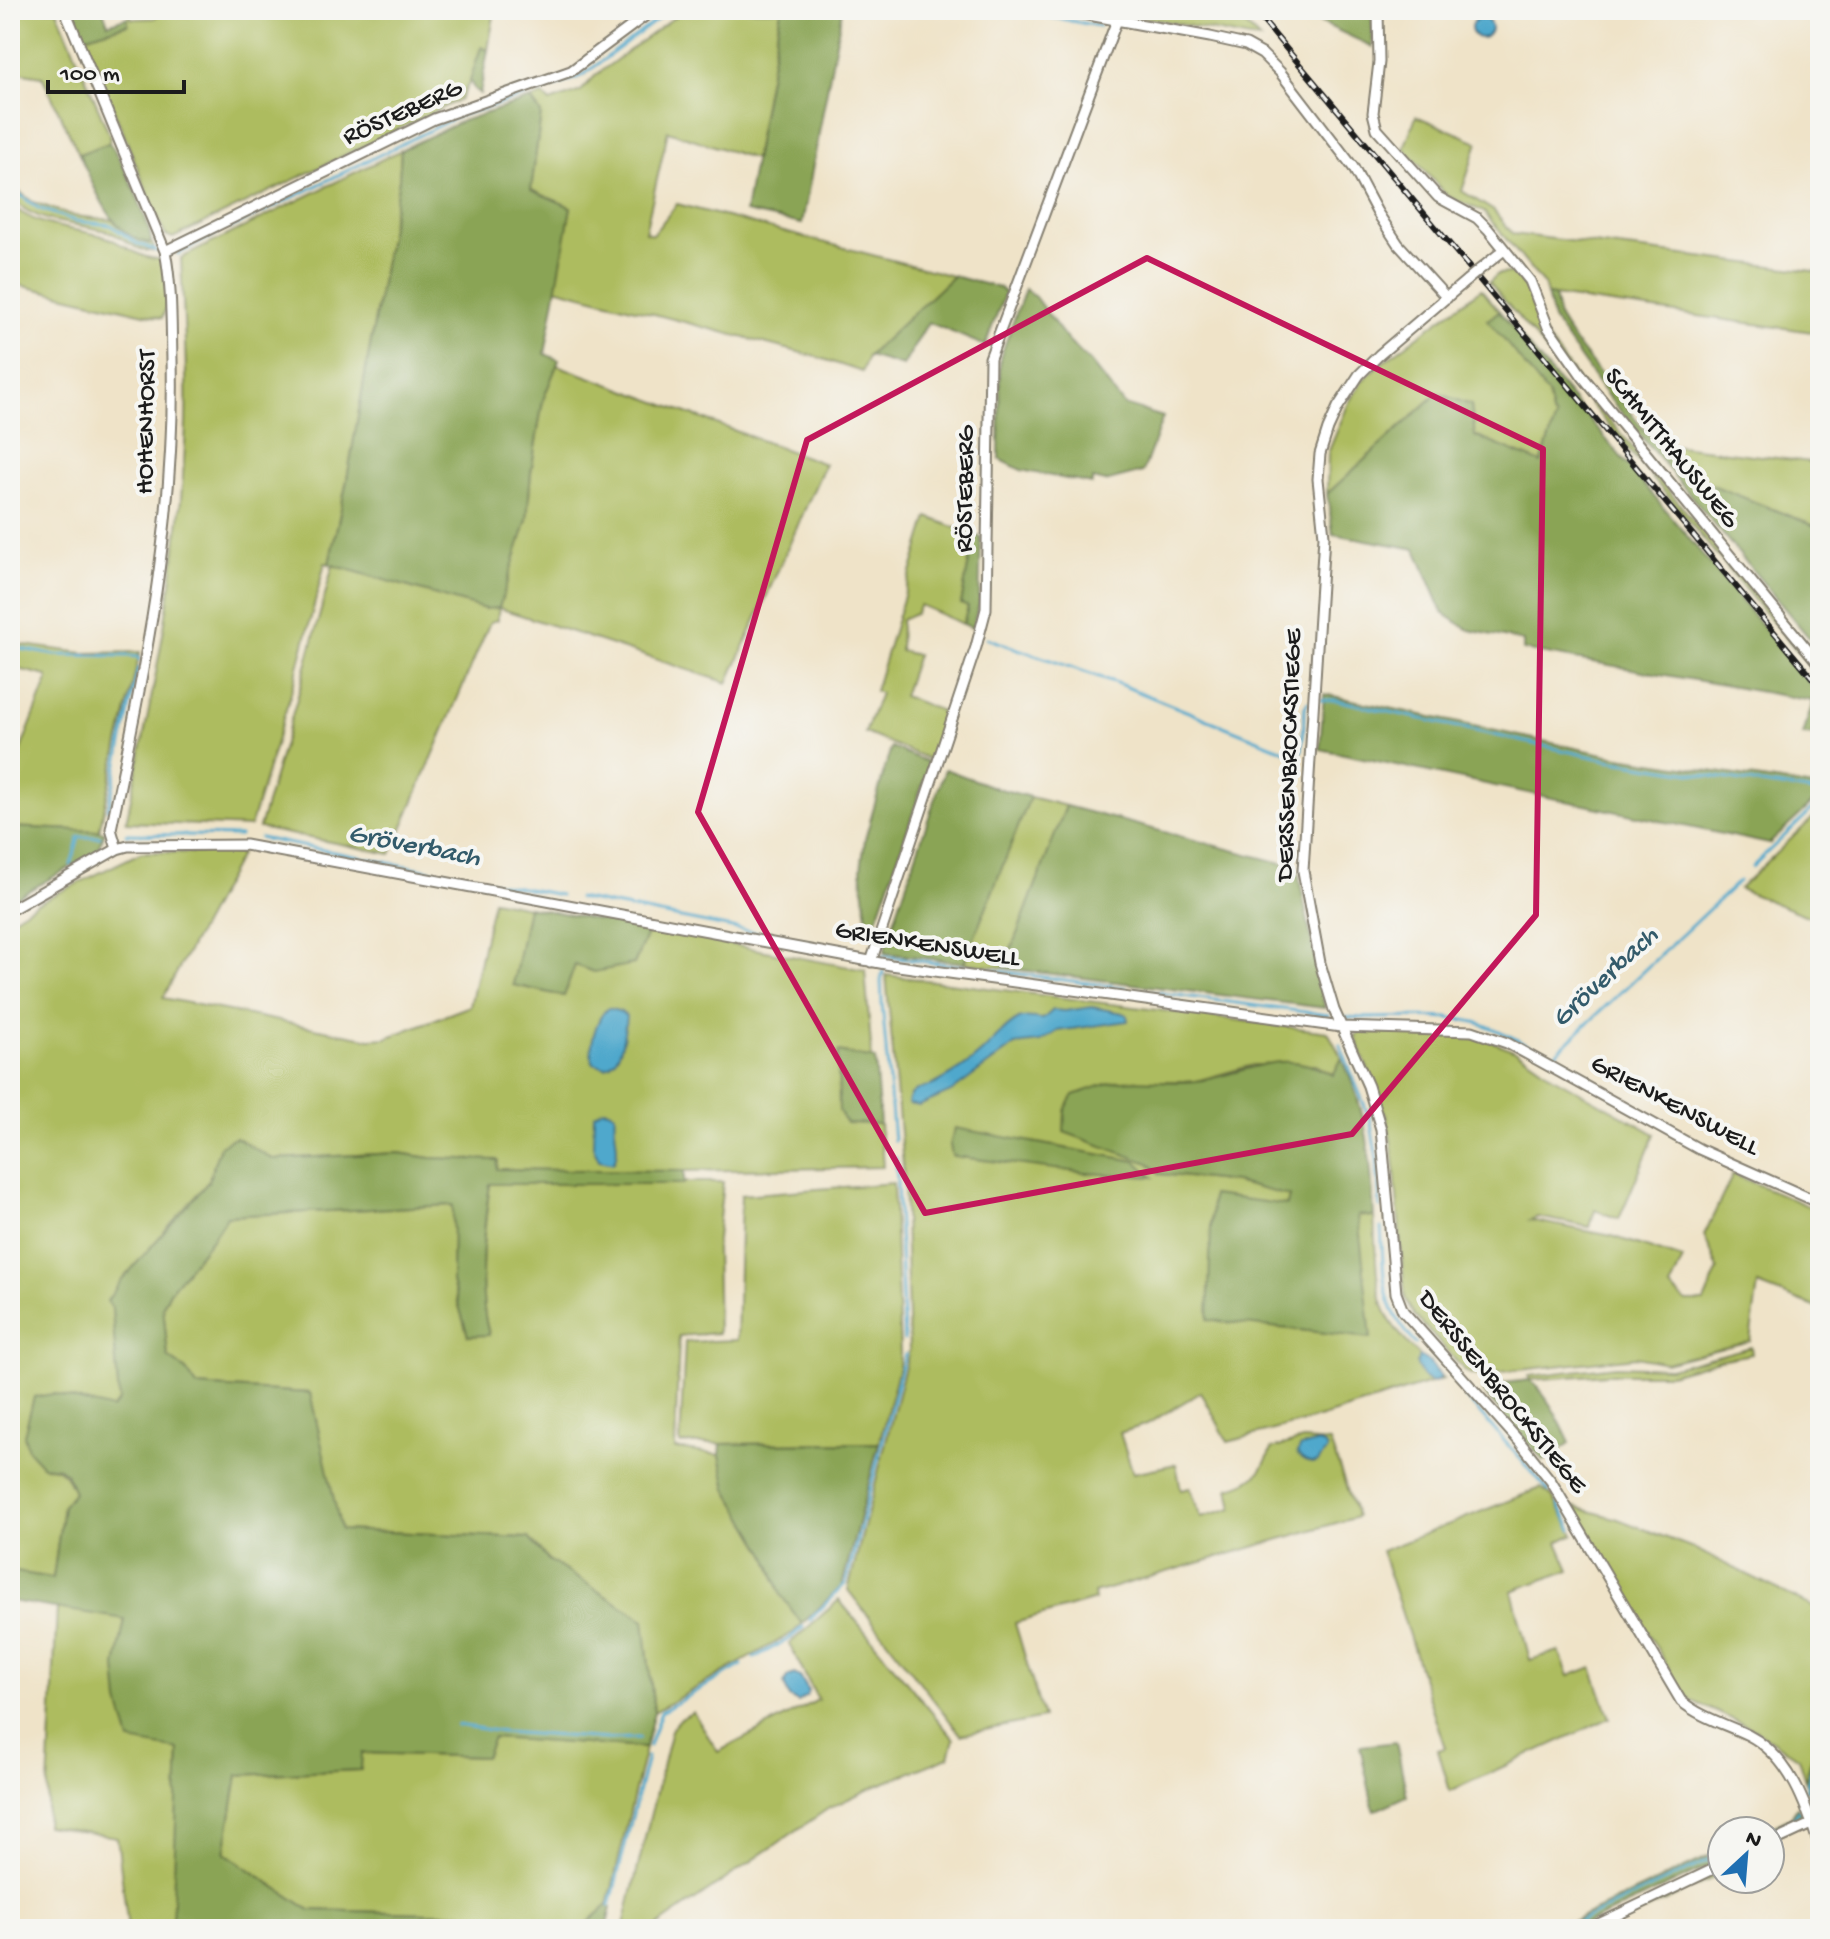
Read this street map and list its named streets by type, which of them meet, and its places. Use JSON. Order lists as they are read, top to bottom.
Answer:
{
  "streets": {
    "street": [
      "RÖSTEBERG",
      "HOHENHORST",
      "SCHMITTHAUSWEG",
      "DERSSENBROCKSTIEGE",
      "GRIENKENSWELL"
    ]
  },
  "crossings": [
    ["RÖSTEBERG", "HOHENHORST"],
    ["RÖSTEBERG", "GRIENKENSWELL"],
    ["HOHENHORST", "GRIENKENSWELL"],
    ["SCHMITTHAUSWEG", "DERSSENBROCKSTIEGE"],
    ["DERSSENBROCKSTIEGE", "GRIENKENSWELL"]
  ],
  "water": ["Gröverbach"],
  "scale_bar": "100 m",
  "north": "top right"
}
